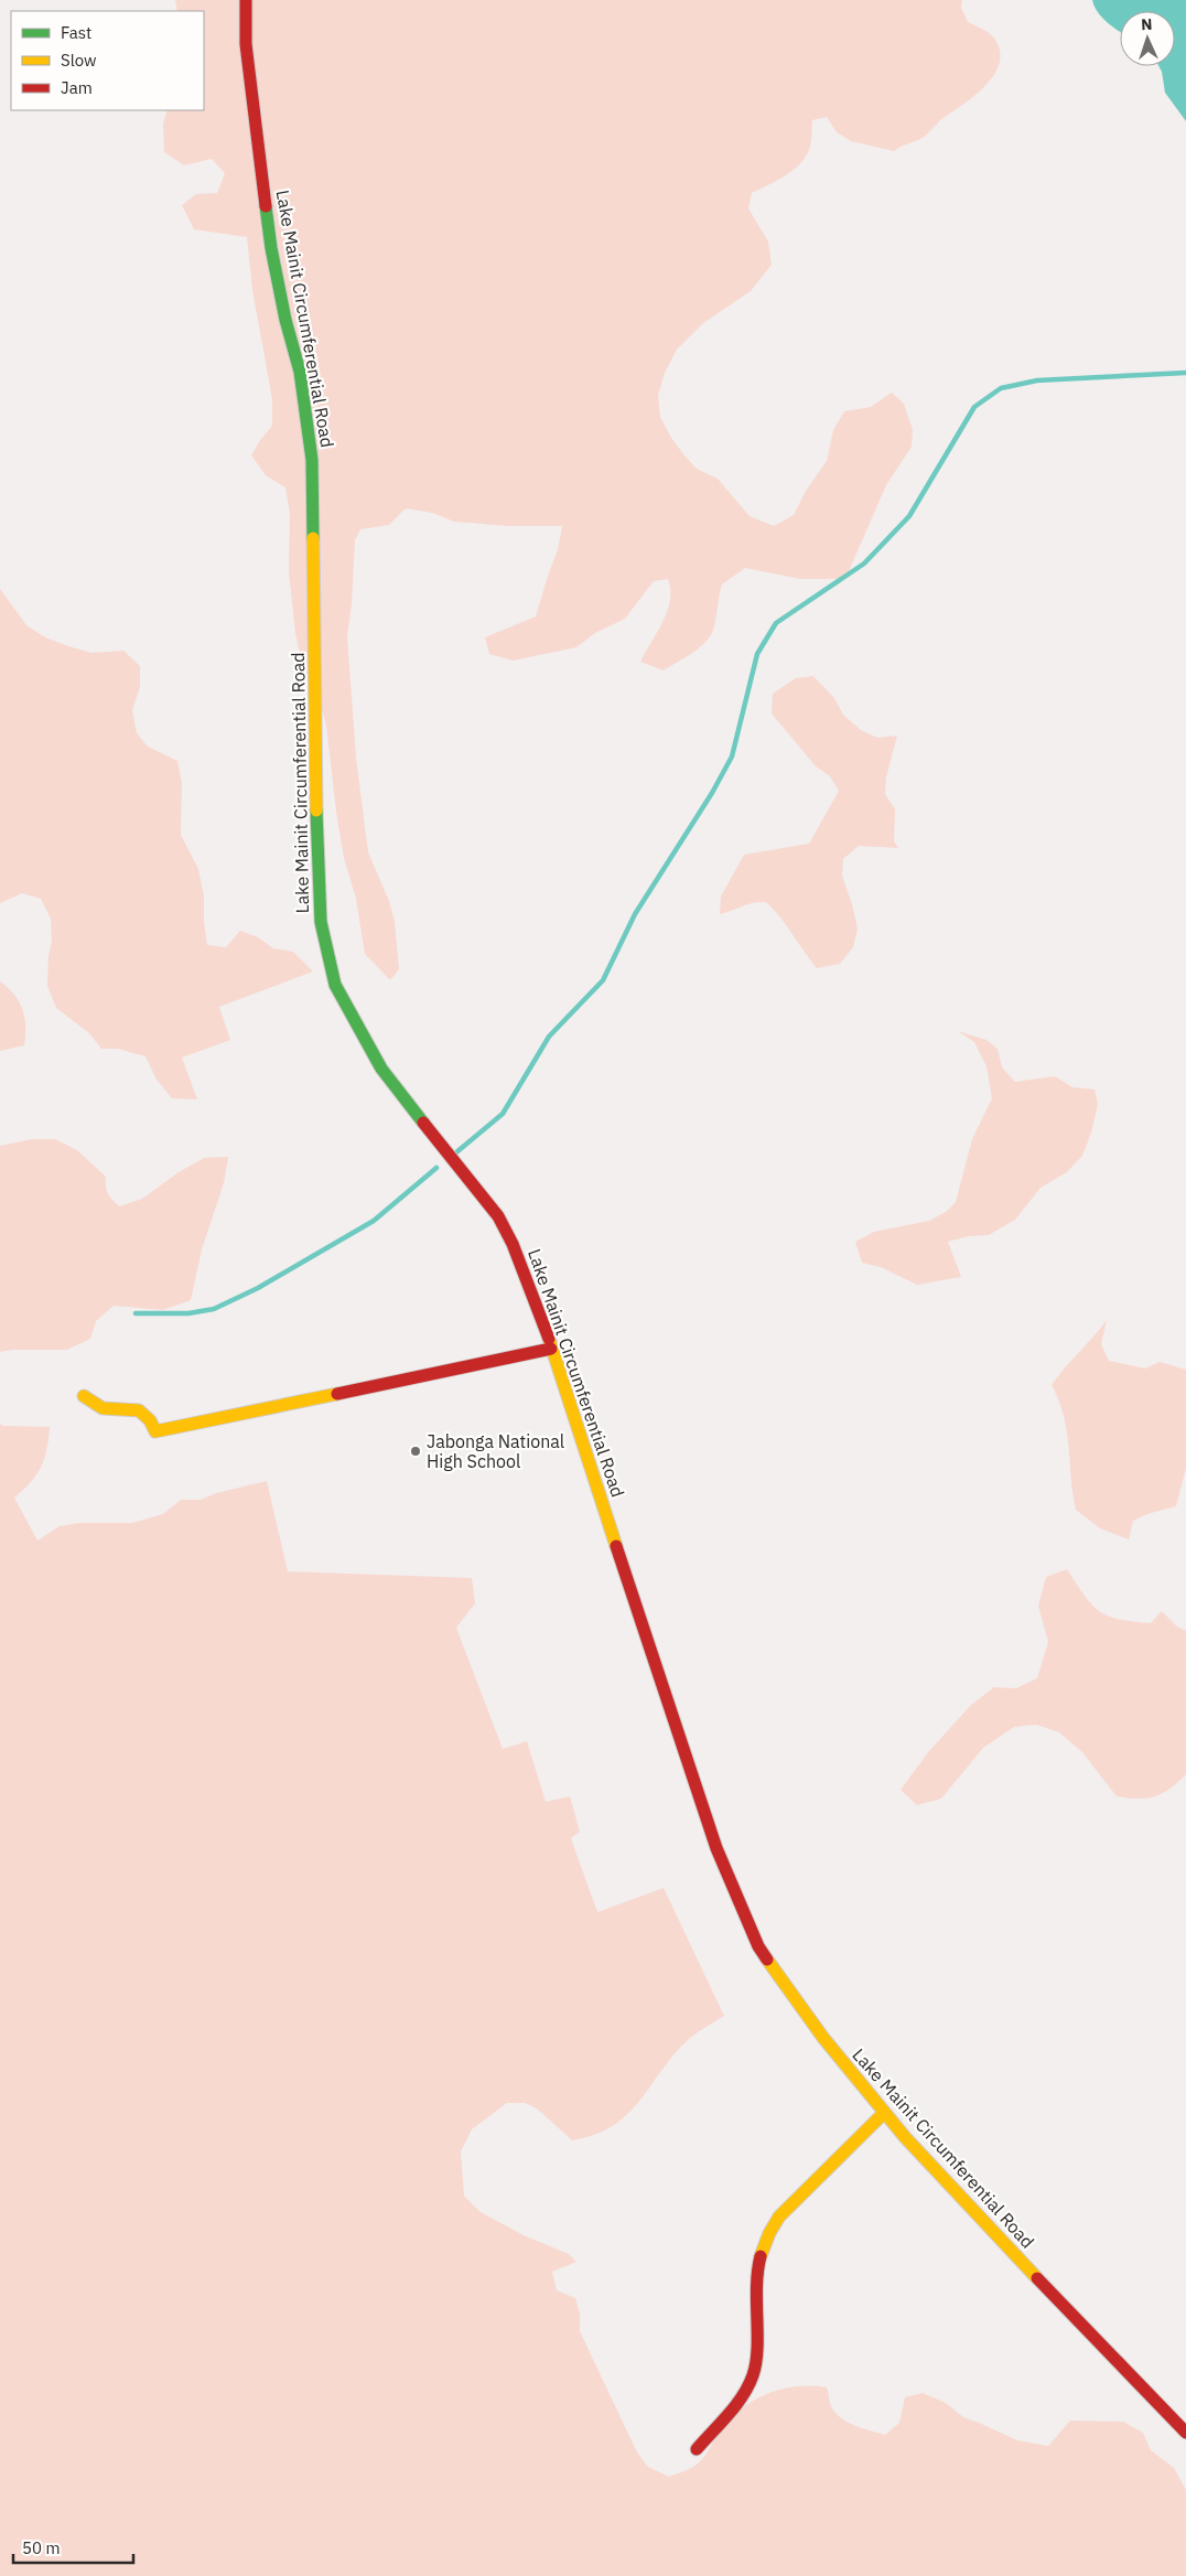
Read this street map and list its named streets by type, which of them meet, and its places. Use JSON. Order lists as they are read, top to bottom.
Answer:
{
  "streets": {
    "main road": ["Lake Mainit Circumferential Road"]
  },
  "places": ["Jabonga National High School"],
  "legend": ["Fast", "Slow", "Jam"],
  "scale_bar": "50 m",
  "north": "top"
}
